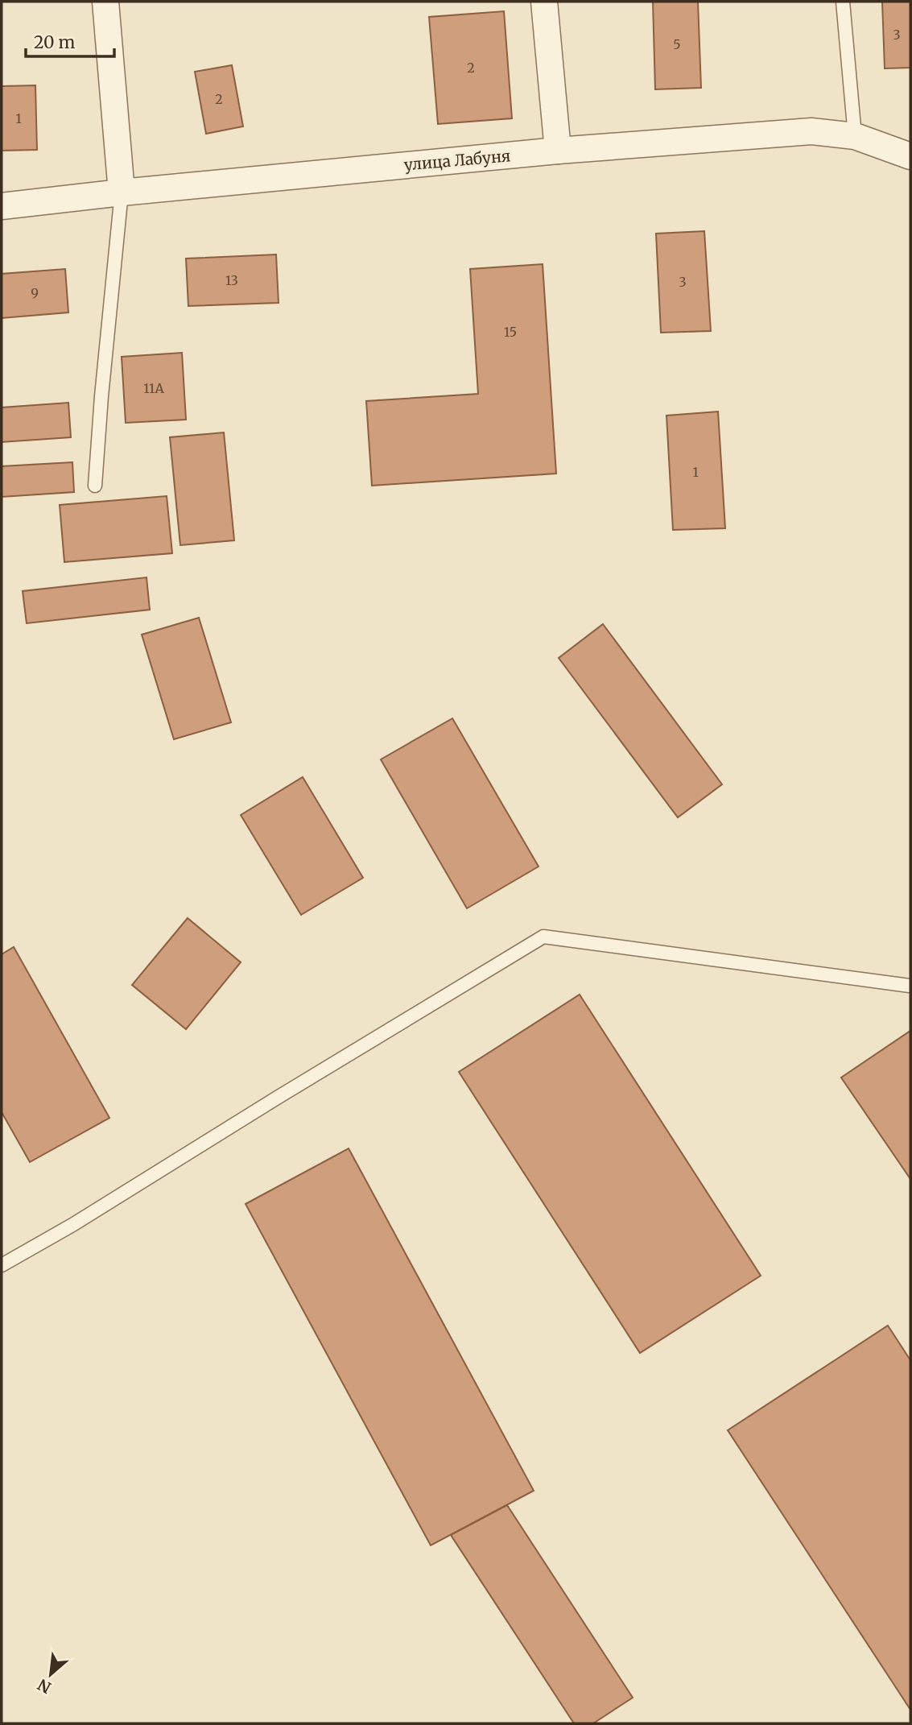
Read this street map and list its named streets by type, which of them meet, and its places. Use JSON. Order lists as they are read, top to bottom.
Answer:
{
  "streets": {
    "street": ["улица Лабуня"]
  },
  "house_numbers": [
    "3",
    "5",
    "2",
    "2",
    "1",
    "13",
    "3",
    "9",
    "15",
    "11А",
    "1"
  ],
  "scale_bar": "20 m",
  "north": "bottom left"
}
